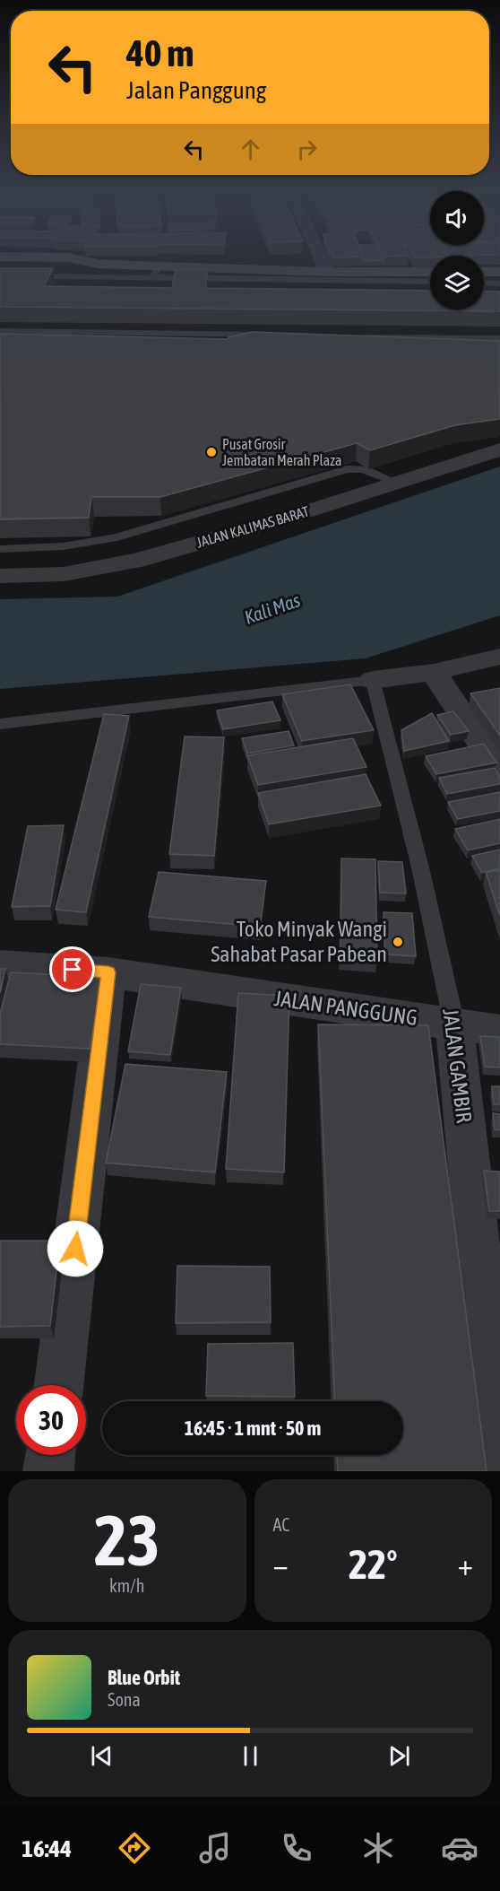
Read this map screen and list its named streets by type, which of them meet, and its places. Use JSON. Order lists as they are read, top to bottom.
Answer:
{
  "streets": {
    "street": ["JALAN KALIMAS BARAT", "JALAN PANGGUNG", "JALAN GAMBIR"]
  },
  "crossings": [
    ["JALAN PANGGUNG", "JALAN GAMBIR"]
  ],
  "water": ["Kali Mas"],
  "places": ["Pusat Grosir Jembatan Merah Plaza", "Toko Minyak Wangi Sahabat Pasar Pabean"],
  "page": {
    "turn": ["40 m", "Jalan Panggung"],
    "limit": "30",
    "trip": "16:45 · 1 mnt · 50 m",
    "tile": [
      ["23", "km/h"],
      "AC"
    ],
    "heat": ["−", "22°", "+"],
    "song": ["Blue Orbit", "Sona"],
    "tabs": "16:44"
  }
}
